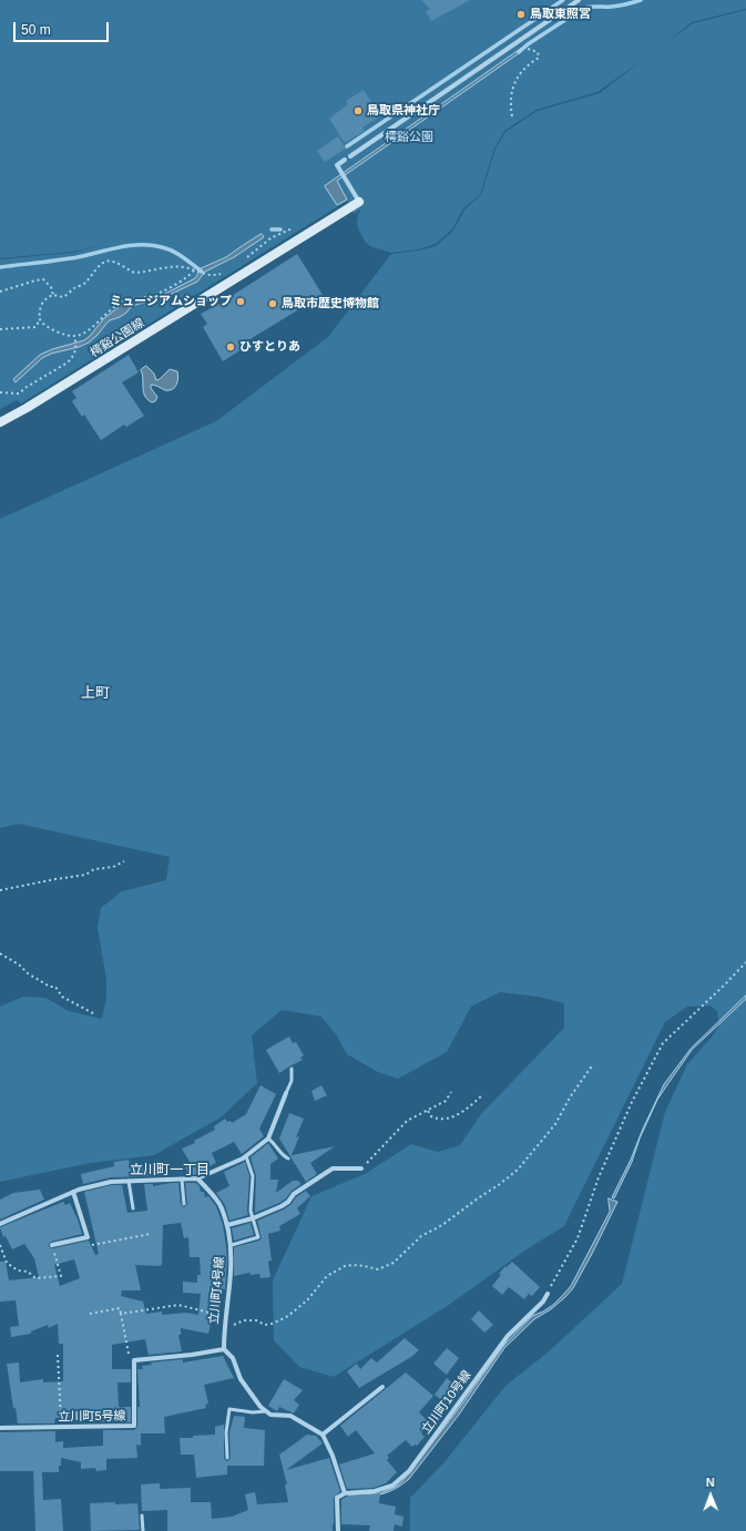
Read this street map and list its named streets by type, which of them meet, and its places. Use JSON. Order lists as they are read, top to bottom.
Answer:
{
  "streets": {
    "main road": ["樗谿公園線"],
    "street": ["立川町4号線", "立川町10号線", "立川町5号線"]
  },
  "districts": ["上町", "立川町一丁目"],
  "parks": ["樗谿公園"],
  "places": [
    "鳥取東照宮",
    "鳥取県神社庁",
    "ミュージアムショップ",
    "鳥取市歴史博物館",
    "ひすとりあ"
  ],
  "scale_bar": "50 m",
  "north": "top"
}
